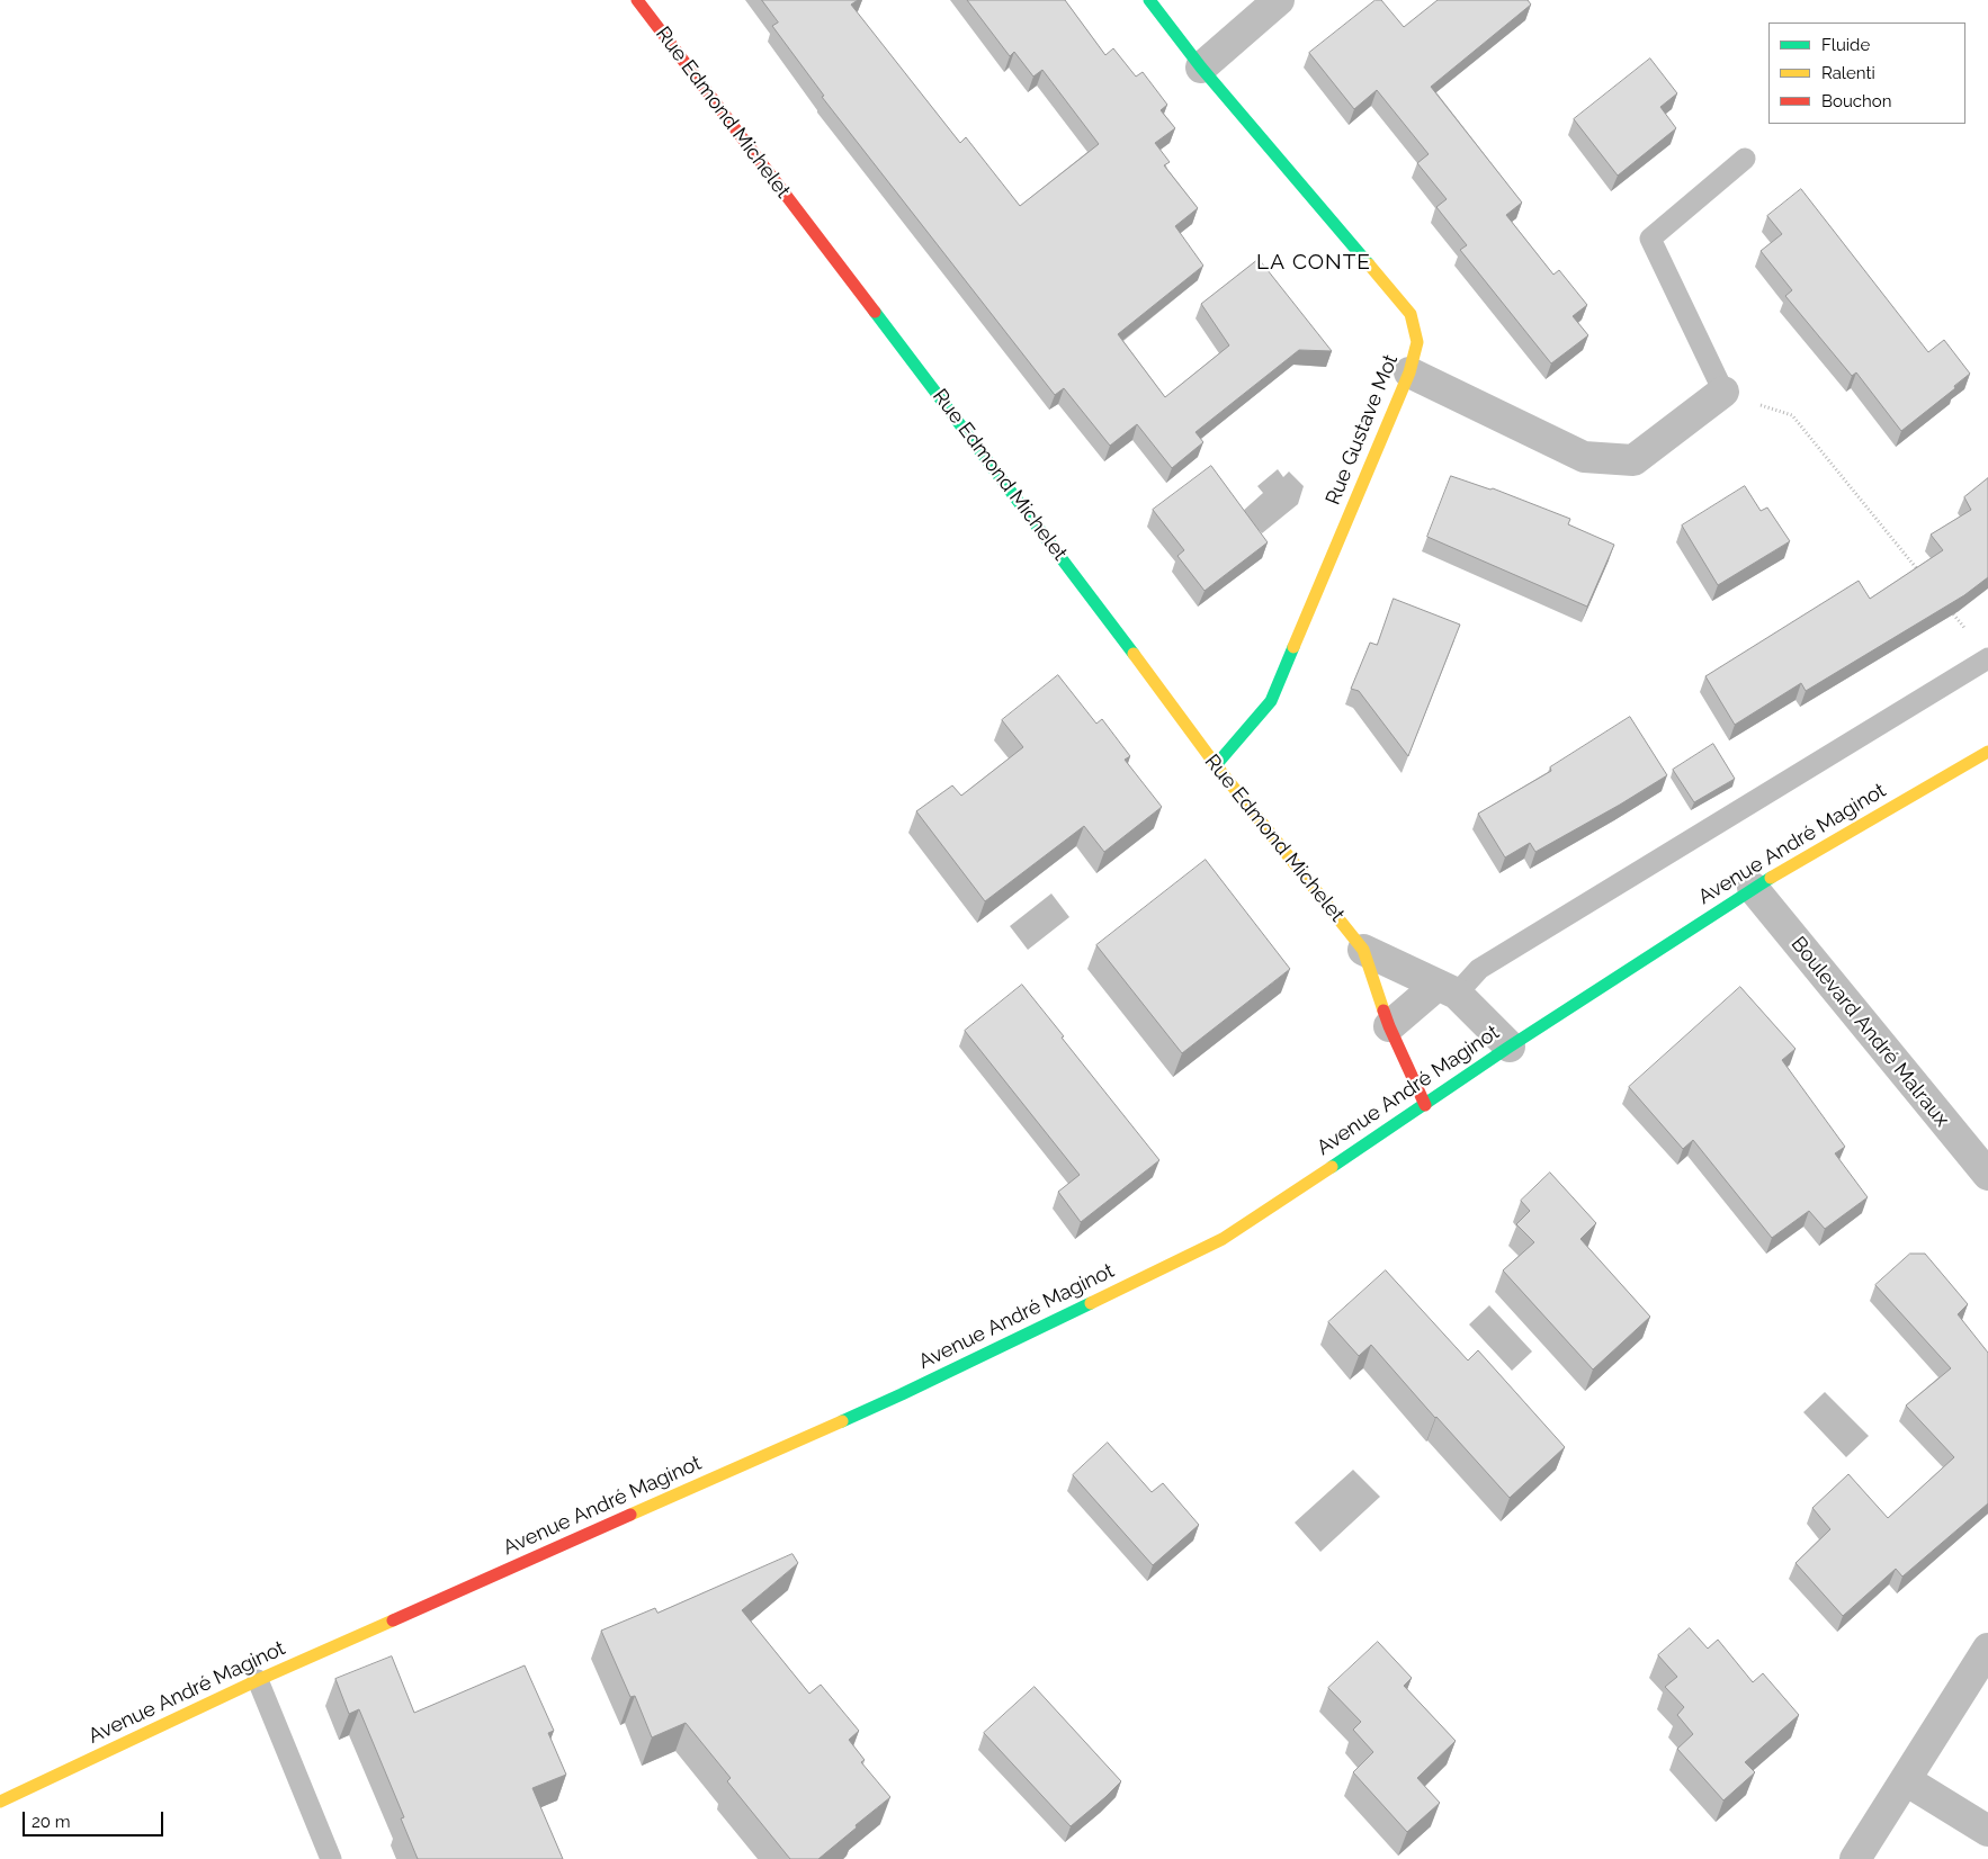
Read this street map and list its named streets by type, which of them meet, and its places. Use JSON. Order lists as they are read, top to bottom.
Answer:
{
  "streets": {
    "street": [
      "Rue Edmond Michelet",
      "Rue Gustave Mot",
      "Avenue André Maginot",
      "Boulevard André Malraux"
    ]
  },
  "crossings": [
    ["Rue Edmond Michelet", "Rue Gustave Mot"],
    ["Rue Edmond Michelet", "Avenue André Maginot"],
    ["Avenue André Maginot", "Boulevard André Malraux"]
  ],
  "districts": ["LA CONTE"],
  "legend": ["Fluide", "Ralenti", "Bouchon"],
  "scale_bar": "20 m"
}
